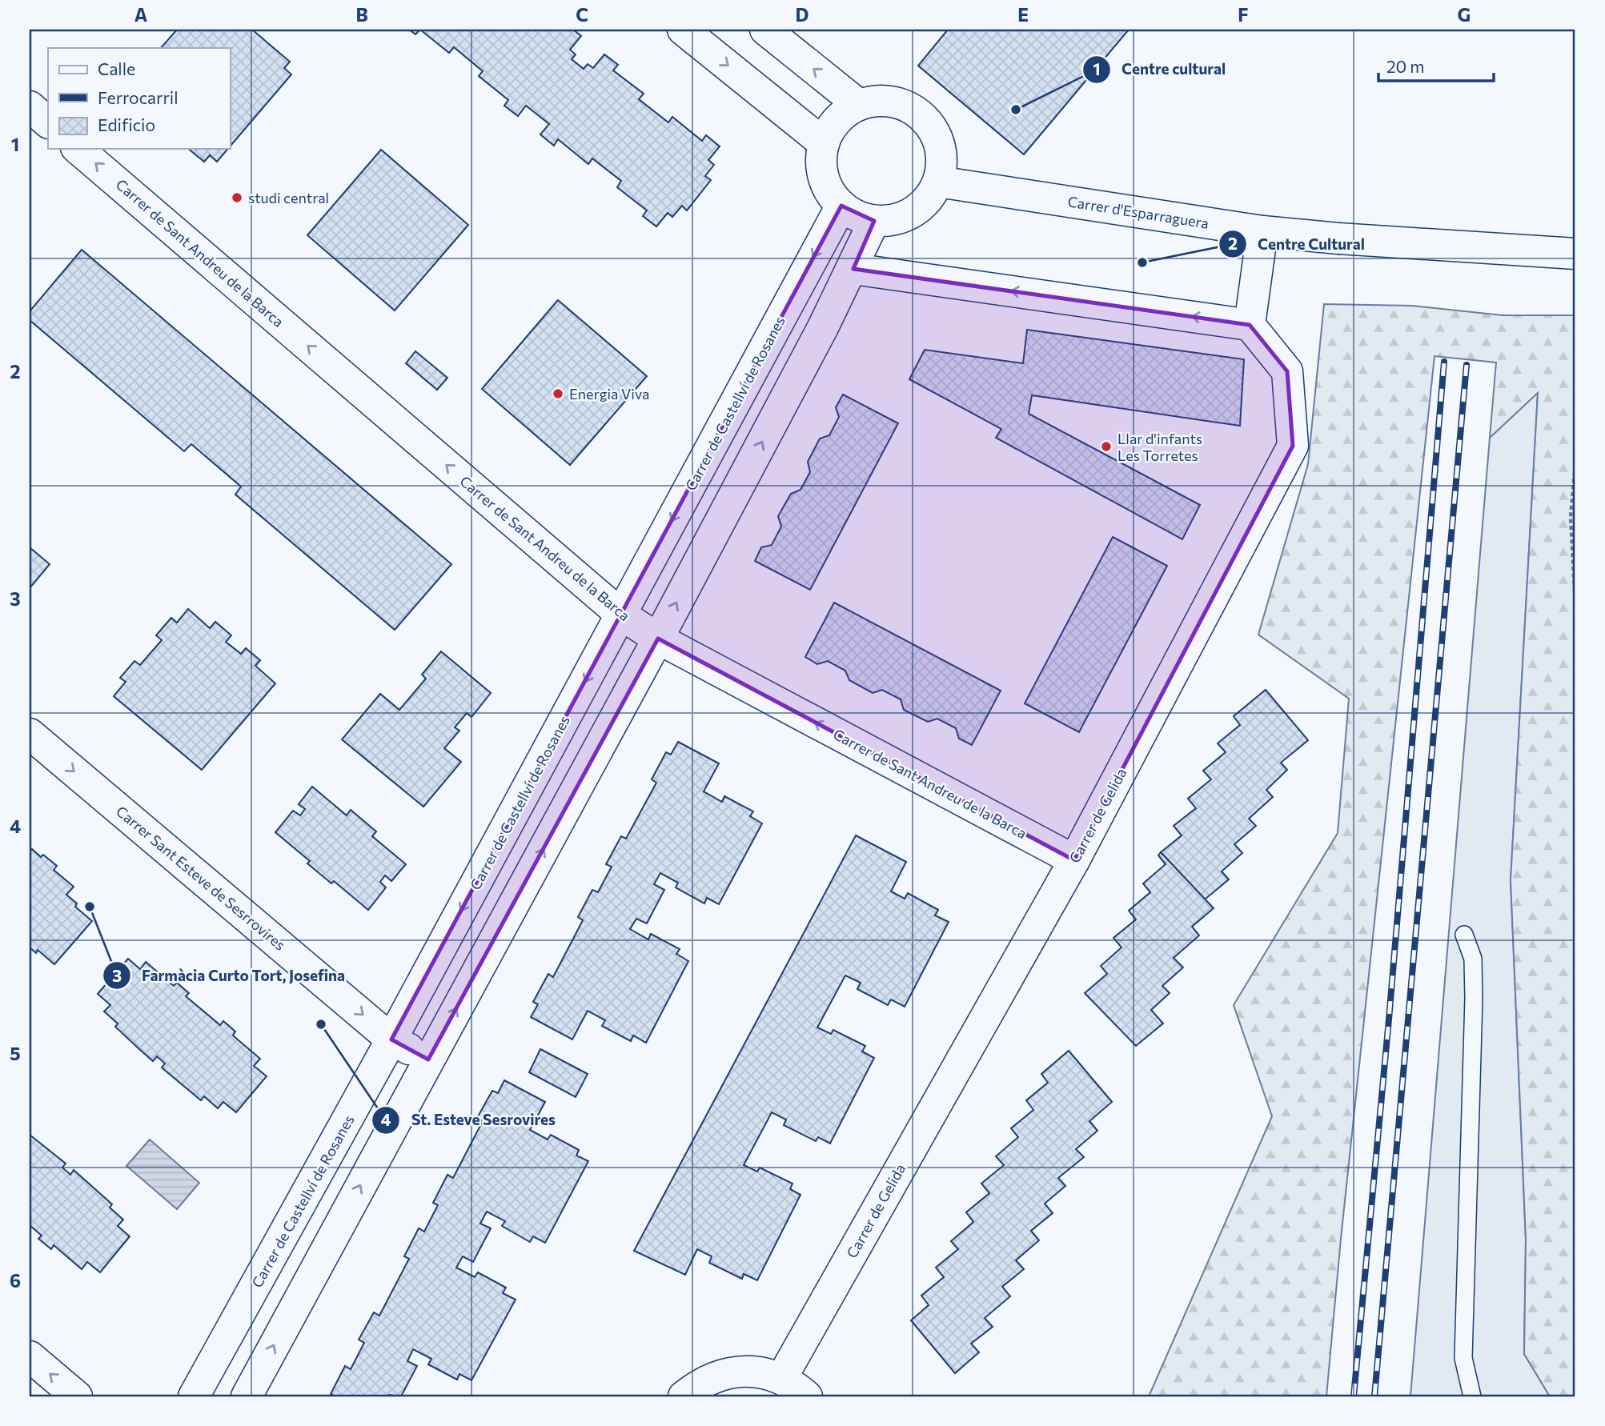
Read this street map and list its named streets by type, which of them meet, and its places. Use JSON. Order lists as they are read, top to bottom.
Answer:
{
  "streets": {
    "street": [
      "Carrer d'Esparraguera",
      "Carrer de Sant Andreu de la Barca",
      "Carrer de Castellví de Rosanes",
      "Carrer de Gelida",
      "Carrer Sant Esteve de Sesrrovires"
    ]
  },
  "crossings": [
    ["Carrer d'Esparraguera", "Carrer de Castellví de Rosanes"],
    ["Carrer de Sant Andreu de la Barca", "Carrer de Castellví de Rosanes"],
    ["Carrer de Sant Andreu de la Barca", "Carrer de Gelida"],
    ["Carrer de Castellví de Rosanes", "Carrer Sant Esteve de Sesrrovires"]
  ],
  "one_way": ["Carrer de Sant Andreu de la Barca", "Carrer Sant Esteve de Sesrrovires"],
  "places": [
    "Centre cultural",
    "studi central",
    "Centre Cultural",
    "Energia Viva",
    "Llar d'infants Les Torretes",
    "Farmàcia Curto Tort, Josefina",
    "St. Esteve Sesrovires"
  ],
  "legend": ["Calle", "Ferrocarril", "Edificio"],
  "scale_bar": "20 m",
  "grid": {
    "columns": [
      "A",
      "B",
      "C",
      "D",
      "E",
      "F",
      "G"
    ],
    "rows": [
      "1",
      "2",
      "3",
      "4",
      "5",
      "6"
    ]
  }
}
